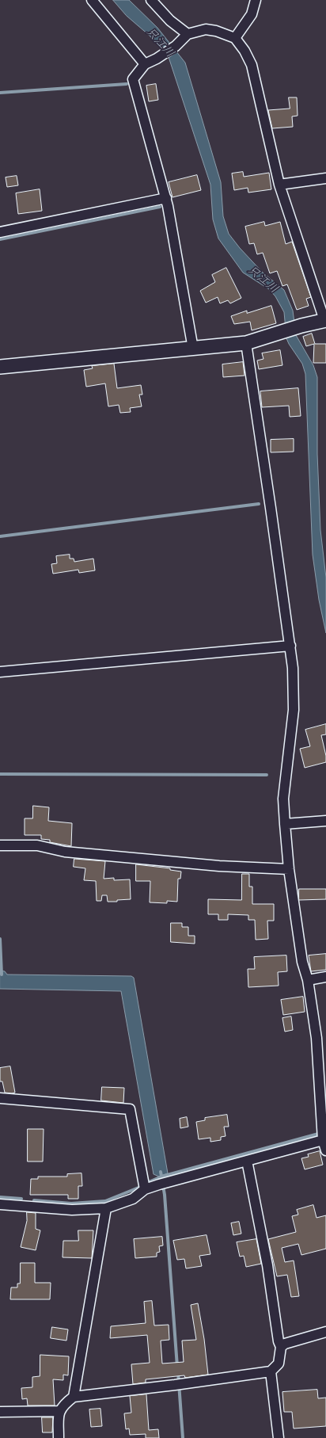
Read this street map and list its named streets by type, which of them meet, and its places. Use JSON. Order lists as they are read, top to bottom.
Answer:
{
  "water": ["只江川"]
}
